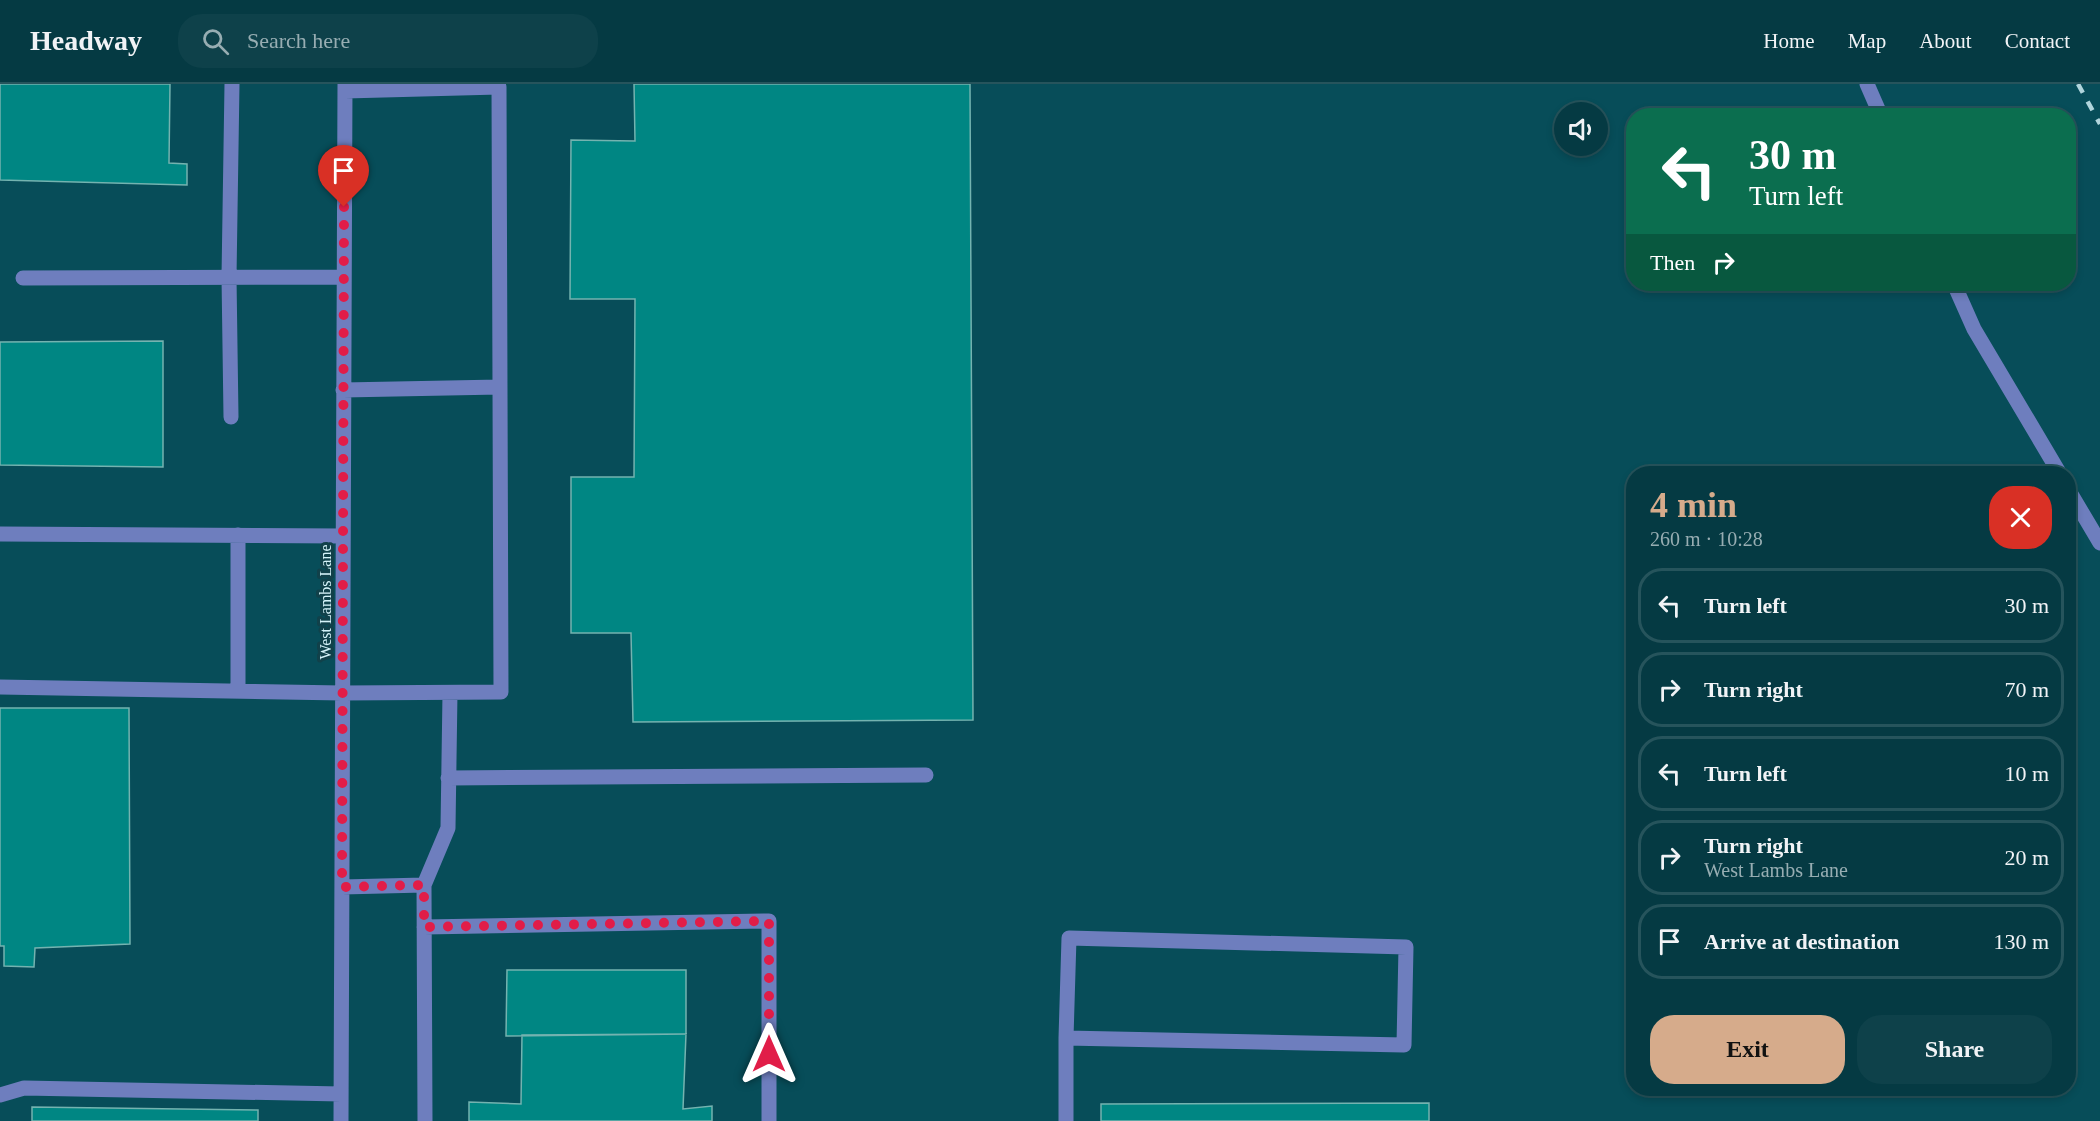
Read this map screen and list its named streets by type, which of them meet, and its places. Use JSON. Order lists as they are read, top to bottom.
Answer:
{
  "streets": {
    "street": ["West Lambs Lane"]
  },
  "page": {
    "header": "Headway",
    "search": "Search here",
    "nav": [
      "Home",
      "Map",
      "About",
      "Contact"
    ],
    "turn": ["30 m", "Turn left"],
    "then": "Then",
    "heading": ["4 min", "260 m · 10:28"],
    "list": [
      {
        "name": "Turn left",
        "value": "30 m"
      },
      {
        "name": "Turn right",
        "value": "70 m"
      },
      {
        "name": "Turn left",
        "value": "10 m"
      },
      {
        "name": "Turn right",
        "note": "West Lambs Lane",
        "value": "20 m"
      },
      {
        "name": "Arrive at destination",
        "value": "130 m"
      }
    ],
    "buttons": ["Exit", "Share"]
  }
}
